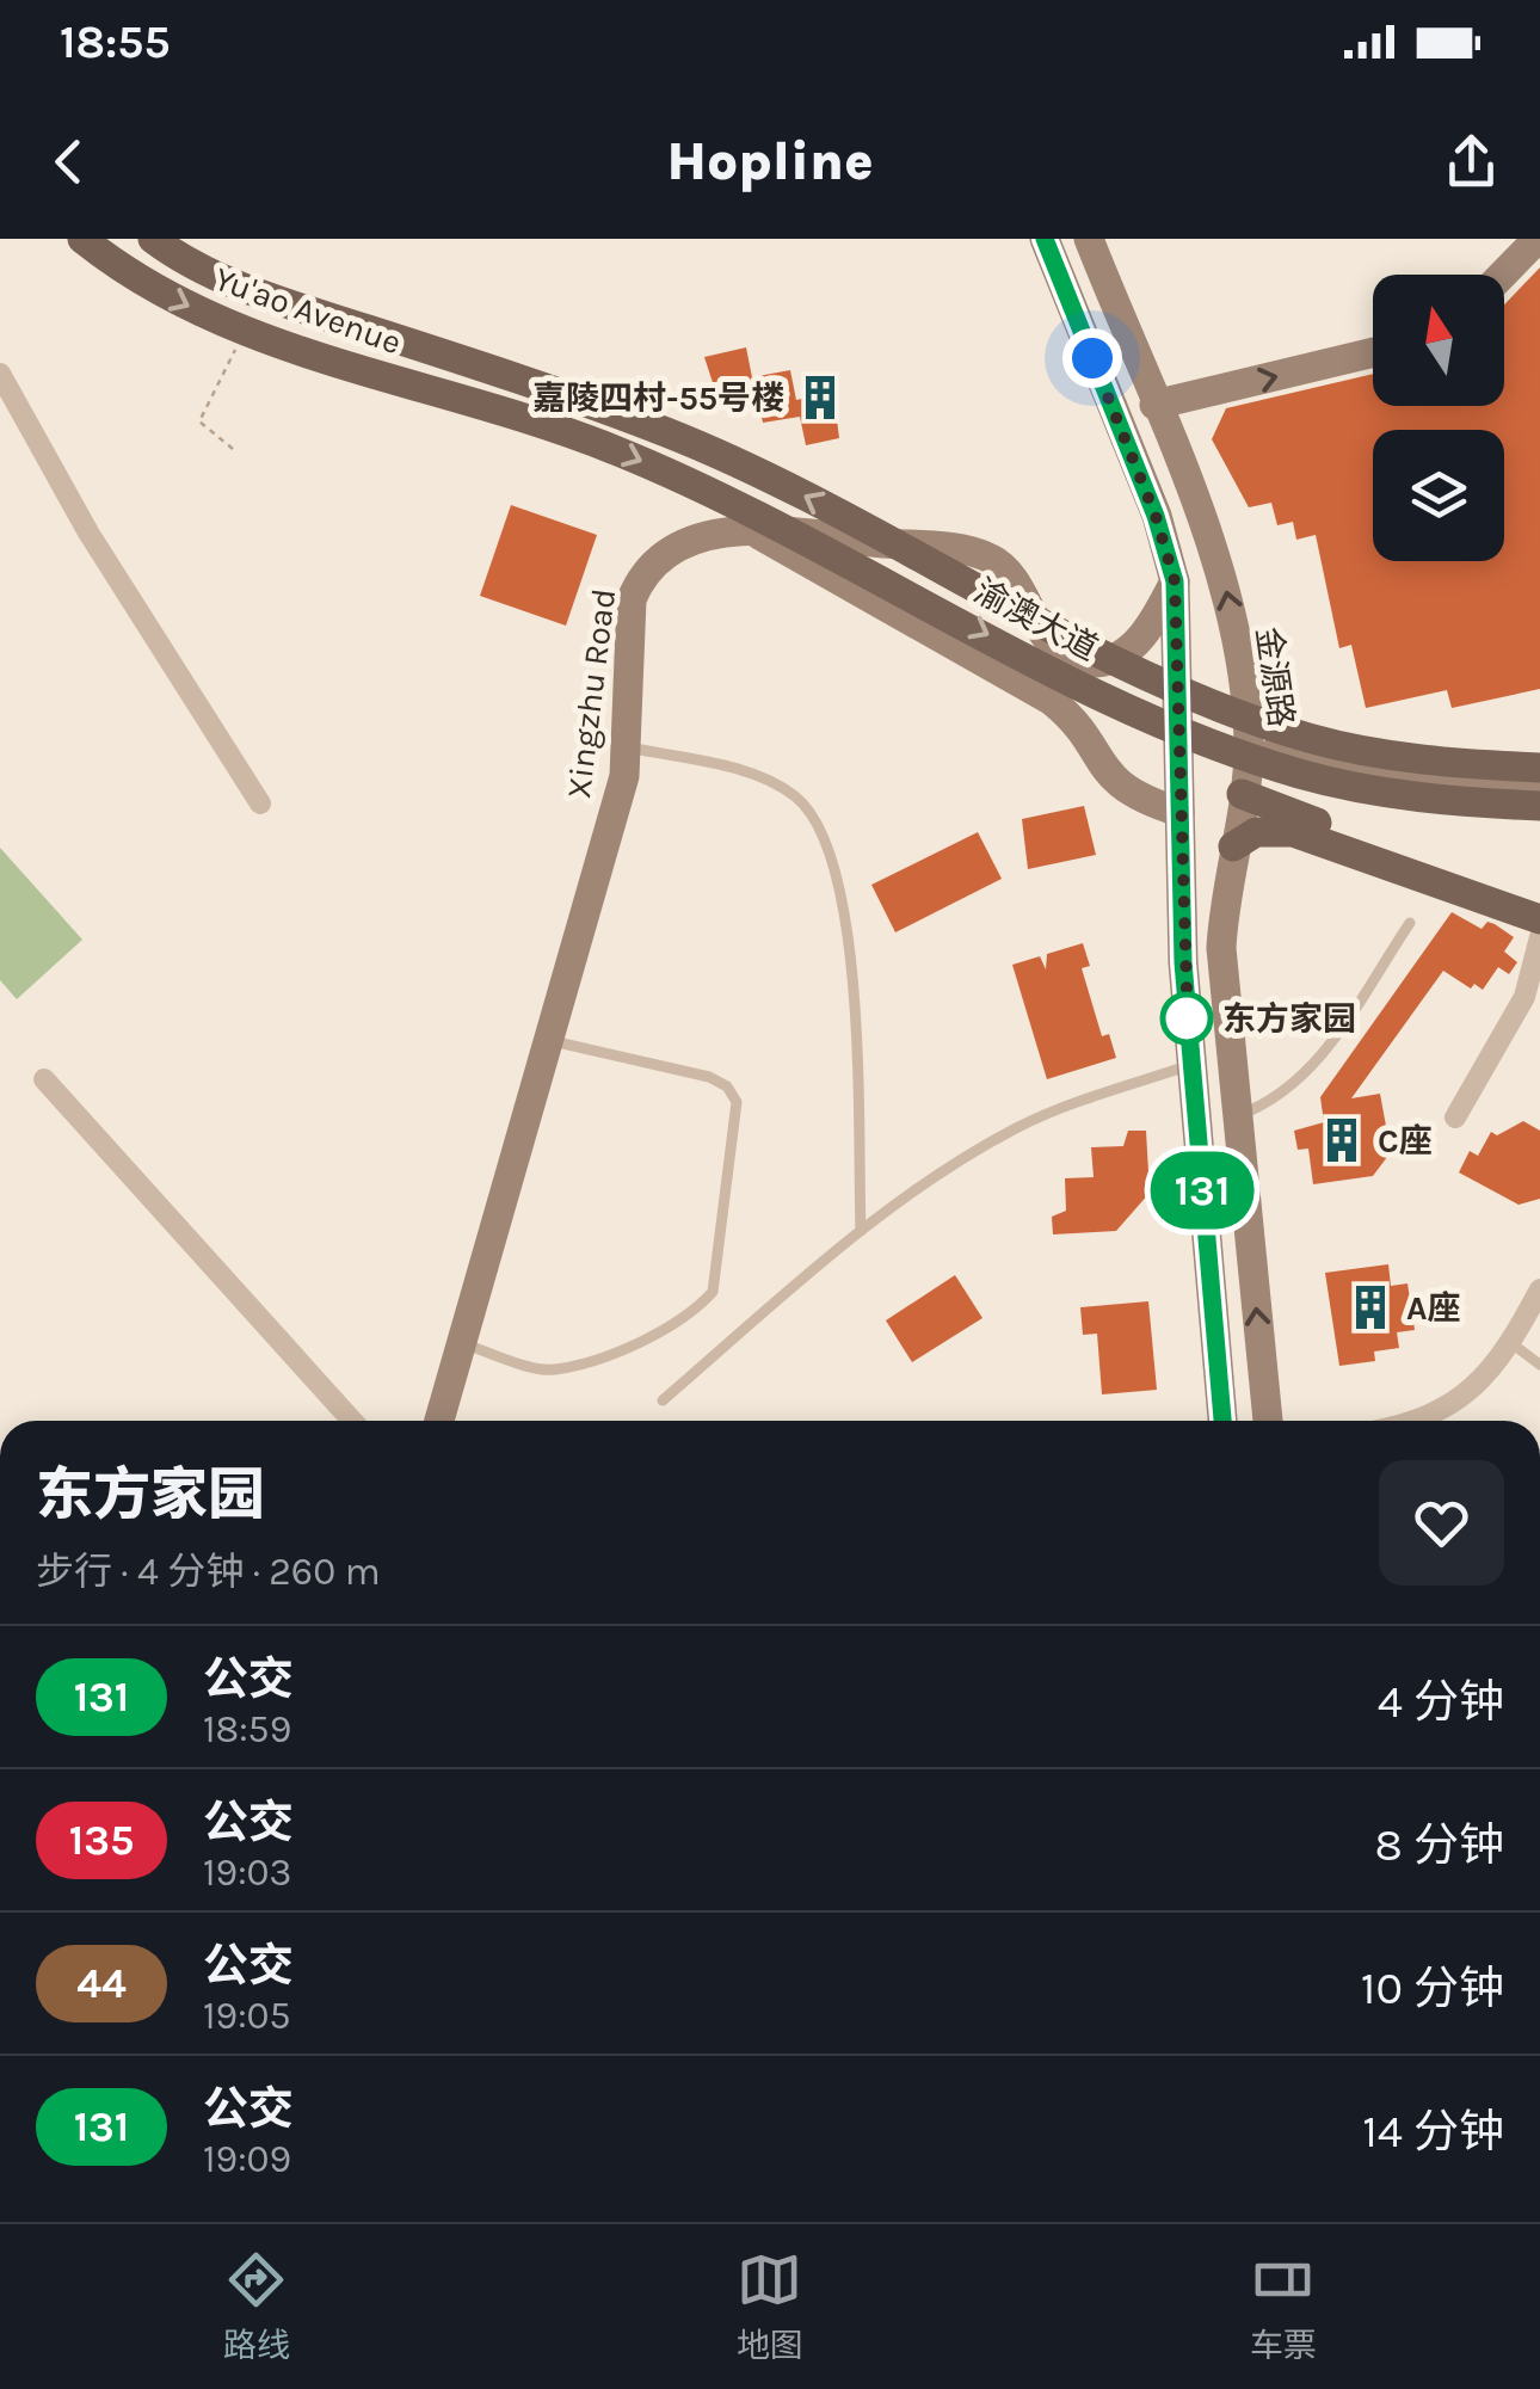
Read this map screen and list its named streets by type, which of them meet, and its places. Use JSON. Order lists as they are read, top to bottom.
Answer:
{
  "streets": {
    "main road": ["Yu'ao Avenue", "渝澳大道"],
    "street": ["金源路", "Xingzhu Road"]
  },
  "crossings": [
    ["Yu'ao Avenue", "渝澳大道"]
  ],
  "places": {
    "building": ["嘉陵四村-55号楼", "C座", "A座"],
    "other": ["东方家园"]
  },
  "lines": ["bus line 131"],
  "north": "top",
  "page": {
    "status": "18:55",
    "header": "Hopline",
    "on_map": "131",
    "heading": ["东方家园", "步行 · 4 分钟 · 260 m"],
    "list": [
      {
        "mark": "131",
        "name": "公交",
        "note": "18:59",
        "value": "4 分钟"
      },
      {
        "mark": "135",
        "name": "公交",
        "note": "19:03",
        "value": "8 分钟"
      },
      {
        "mark": "44",
        "name": "公交",
        "note": "19:05",
        "value": "10 分钟"
      },
      {
        "mark": "131",
        "name": "公交",
        "note": "19:09",
        "value": "14 分钟"
      }
    ],
    "tabs": ["路线", "地图", "车票"]
  }
}
